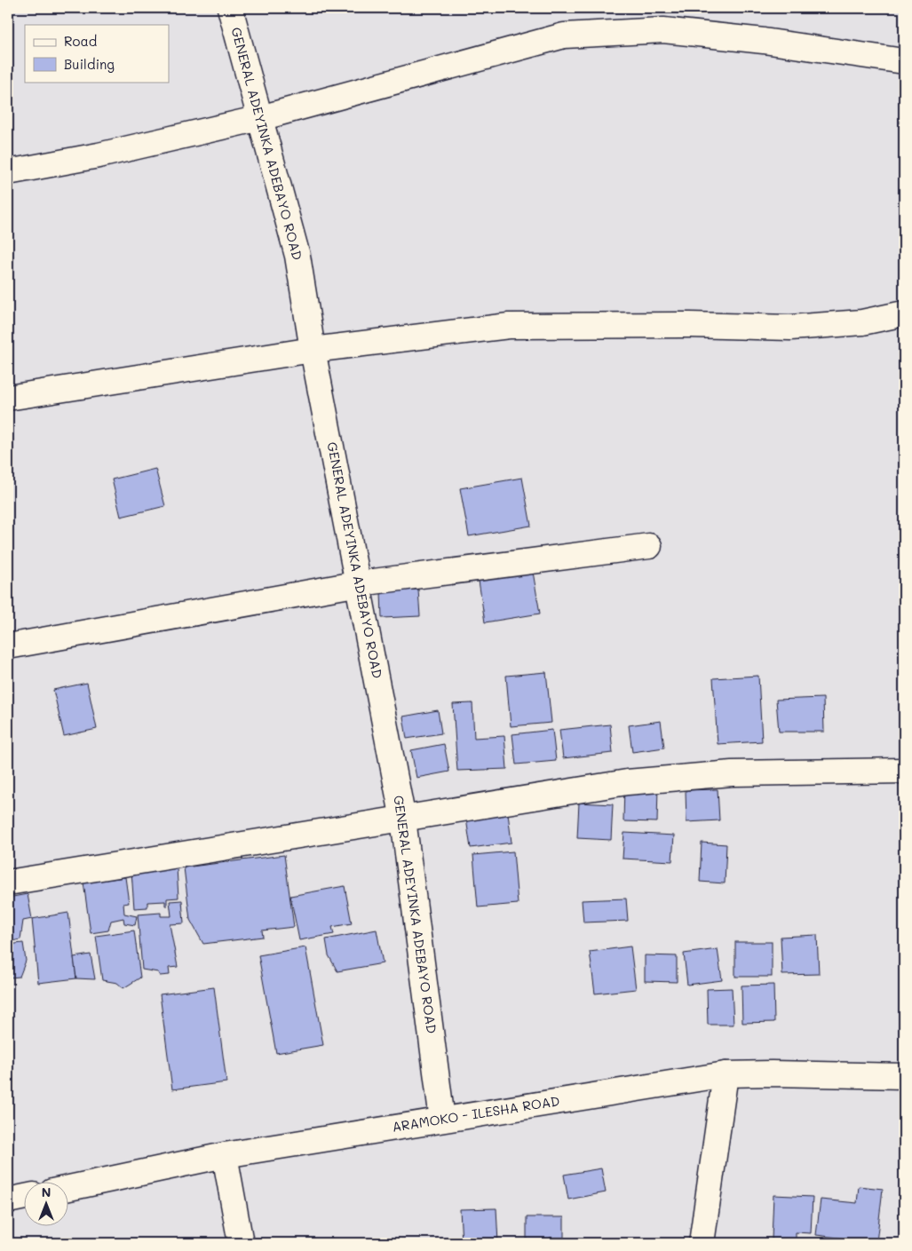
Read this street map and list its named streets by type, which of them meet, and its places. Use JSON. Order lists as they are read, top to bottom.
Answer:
{
  "streets": {
    "street": ["GENERAL ADEYINKA ADEBAYO ROAD", "ARAMOKO - ILESHA ROAD"]
  },
  "crossings": [
    ["GENERAL ADEYINKA ADEBAYO ROAD", "ARAMOKO - ILESHA ROAD"]
  ],
  "legend": ["Road", "Building"],
  "north": "top"
}
